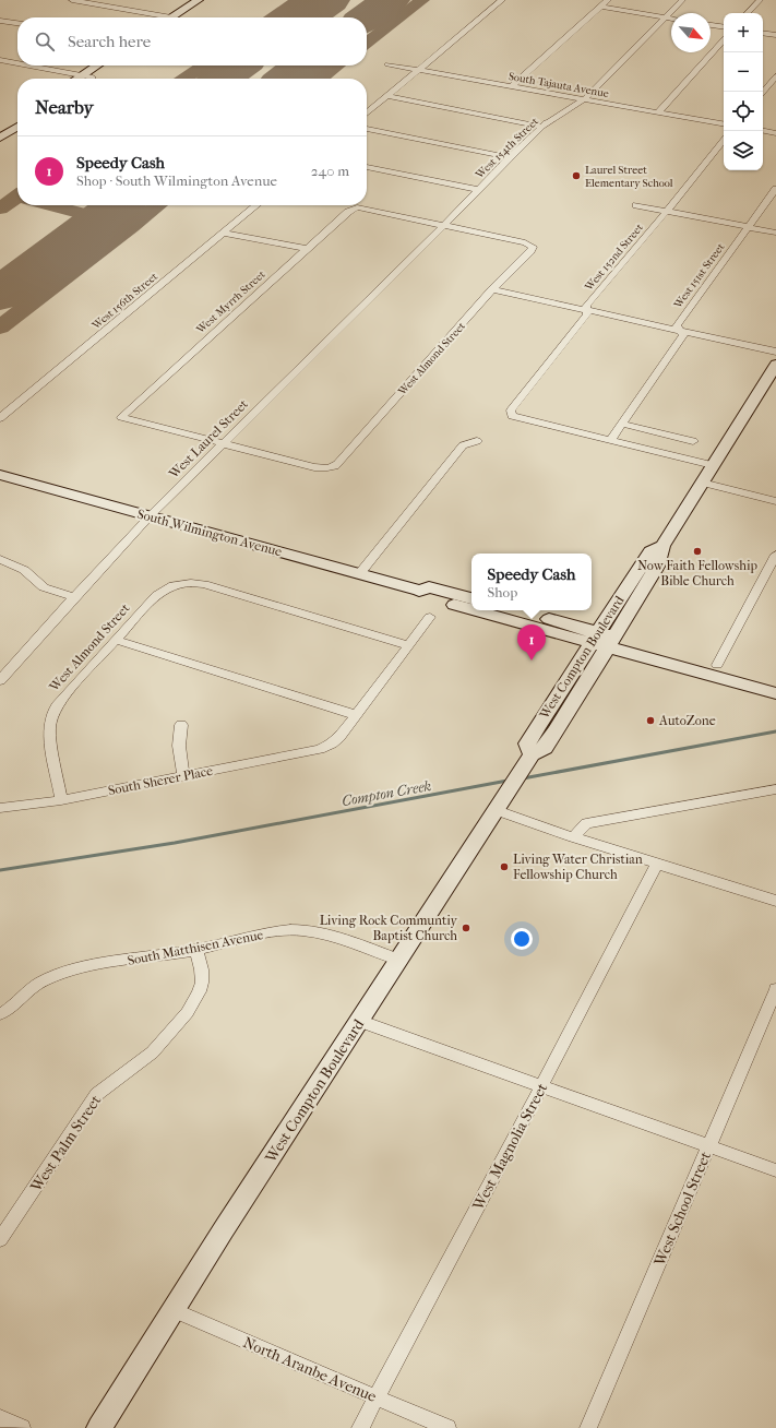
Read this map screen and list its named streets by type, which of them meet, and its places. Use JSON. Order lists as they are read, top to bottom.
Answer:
{
  "streets": {
    "main road": ["South Wilmington Avenue", "West Compton Boulevard"],
    "street": [
      "South Tajauta Avenue",
      "West 154th Street",
      "West 152nd Street",
      "West 151st Street",
      "West 156th Street",
      "West Myrrh Street",
      "West Almond Street",
      "West Laurel Street",
      "South Sherer Place",
      "South Matthisen Avenue",
      "West Palm Street",
      "West Magnolia Street",
      "West School Street",
      "North Aranbe Avenue"
    ]
  },
  "crossings": [
    ["South Tajauta Avenue", "West 154th Street"],
    ["West 154th Street", "West Myrrh Street"],
    ["West 154th Street", "West Almond Street"],
    ["West 154th Street", "West Laurel Street"],
    ["West 152nd Street", "West 151st Street"],
    ["West Myrrh Street", "West Almond Street"],
    ["West Myrrh Street", "West Laurel Street"],
    ["West Almond Street", "West Laurel Street"],
    ["West Almond Street", "South Sherer Place"],
    ["West Laurel Street", "South Wilmington Avenue"],
    ["South Wilmington Avenue", "West Compton Boulevard"],
    ["West Compton Boulevard", "South Matthisen Avenue"],
    ["West Compton Boulevard", "North Aranbe Avenue"],
    ["South Matthisen Avenue", "West Palm Street"],
    ["West Magnolia Street", "North Aranbe Avenue"]
  ],
  "water": ["Compton Creek"],
  "places": [
    "Laurel Street Elementary School",
    "Now Faith Fellowship Bible Church",
    "AutoZone",
    "Living Water Christian Fellowship Church",
    "Living Rock Communtiy Baptist Church"
  ],
  "north": "bottom right",
  "page": {
    "map_buttons": ["+", "−"],
    "search": "Search here",
    "heading": "Nearby",
    "list": [
      {
        "mark": "1",
        "name": "Speedy Cash",
        "note": "Shop · South Wilmington Avenue",
        "value": "240 m"
      }
    ],
    "popup": ["Speedy Cash", "Shop"],
    "pins": "1"
  }
}
